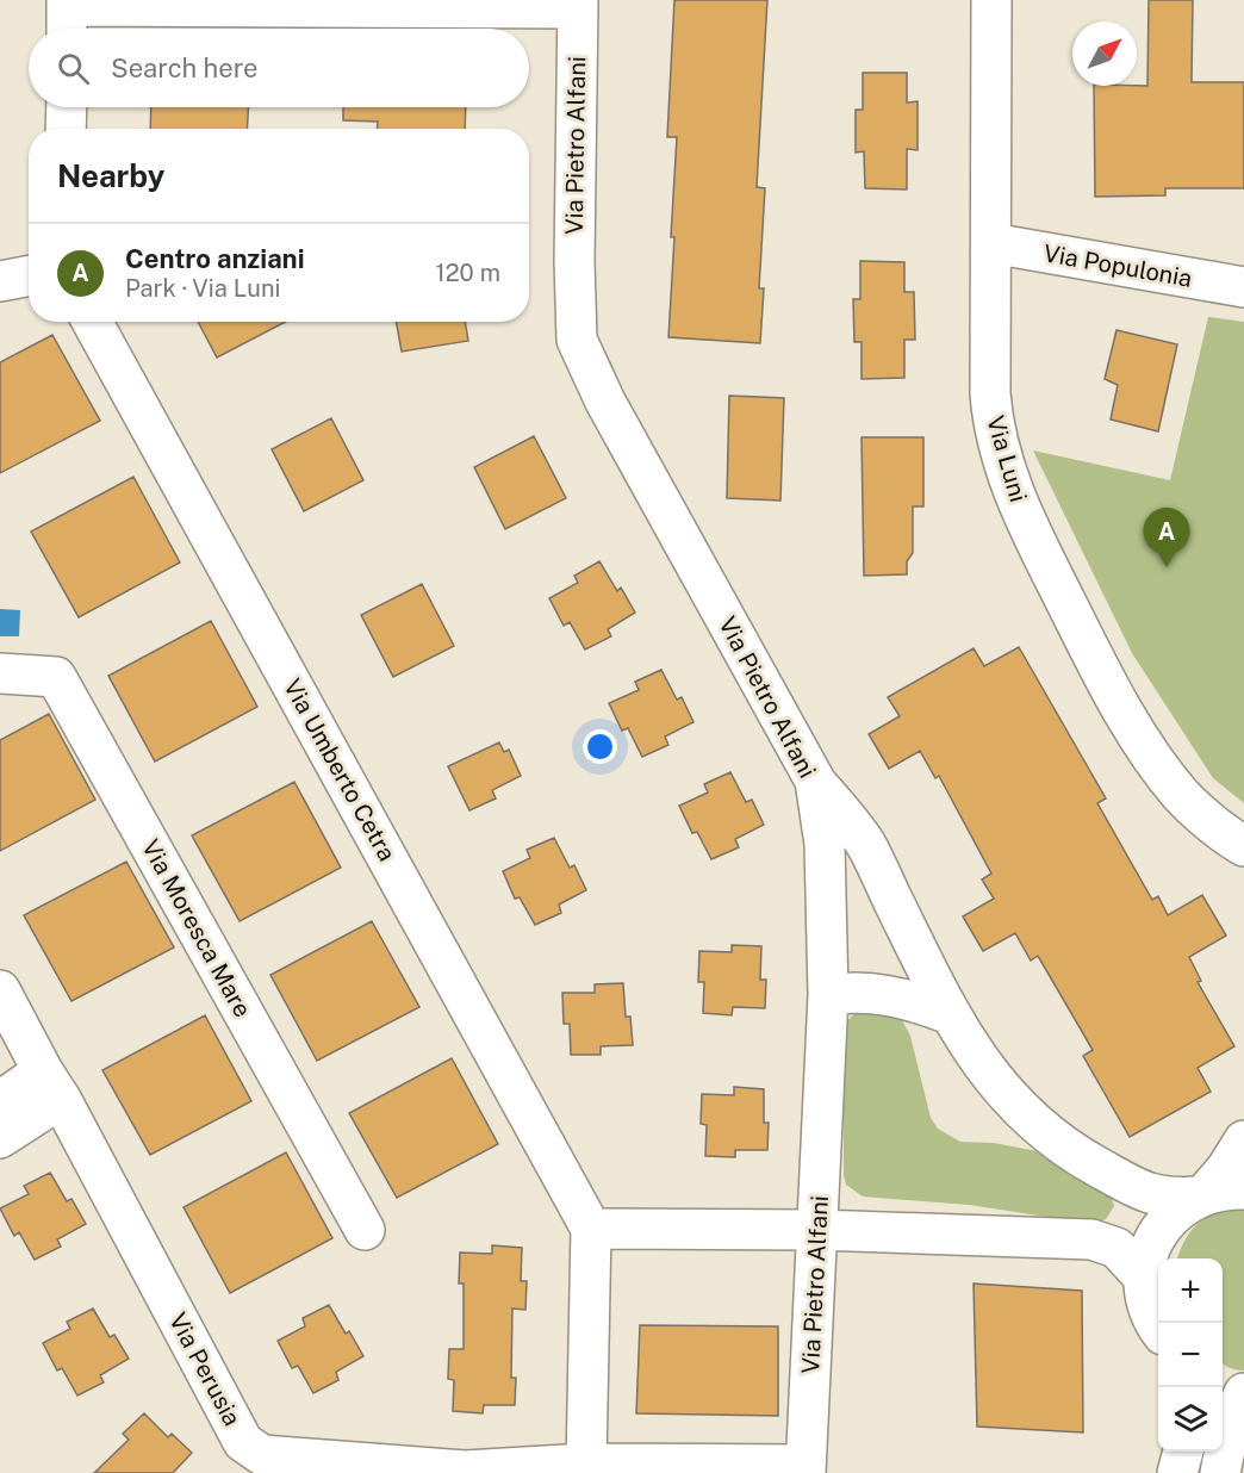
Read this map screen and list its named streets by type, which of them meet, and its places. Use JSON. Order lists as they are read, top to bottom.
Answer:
{
  "streets": {
    "street": [
      "Via Pietro Alfani",
      "Via Populonia",
      "Via Luni",
      "Via Umberto Cetra",
      "Via Moresca Mare",
      "Via Perusia"
    ]
  },
  "crossings": [
    ["Via Pietro Alfani", "Via Perusia"],
    ["Via Populonia", "Via Luni"]
  ],
  "north": "top right",
  "page": {
    "search": "Search here",
    "heading": "Nearby",
    "list": [
      {
        "mark": "A",
        "name": "Centro anziani",
        "note": "Park · Via Luni",
        "value": "120 m"
      }
    ],
    "pins": "A",
    "map_buttons": ["+", "−"]
  }
}
